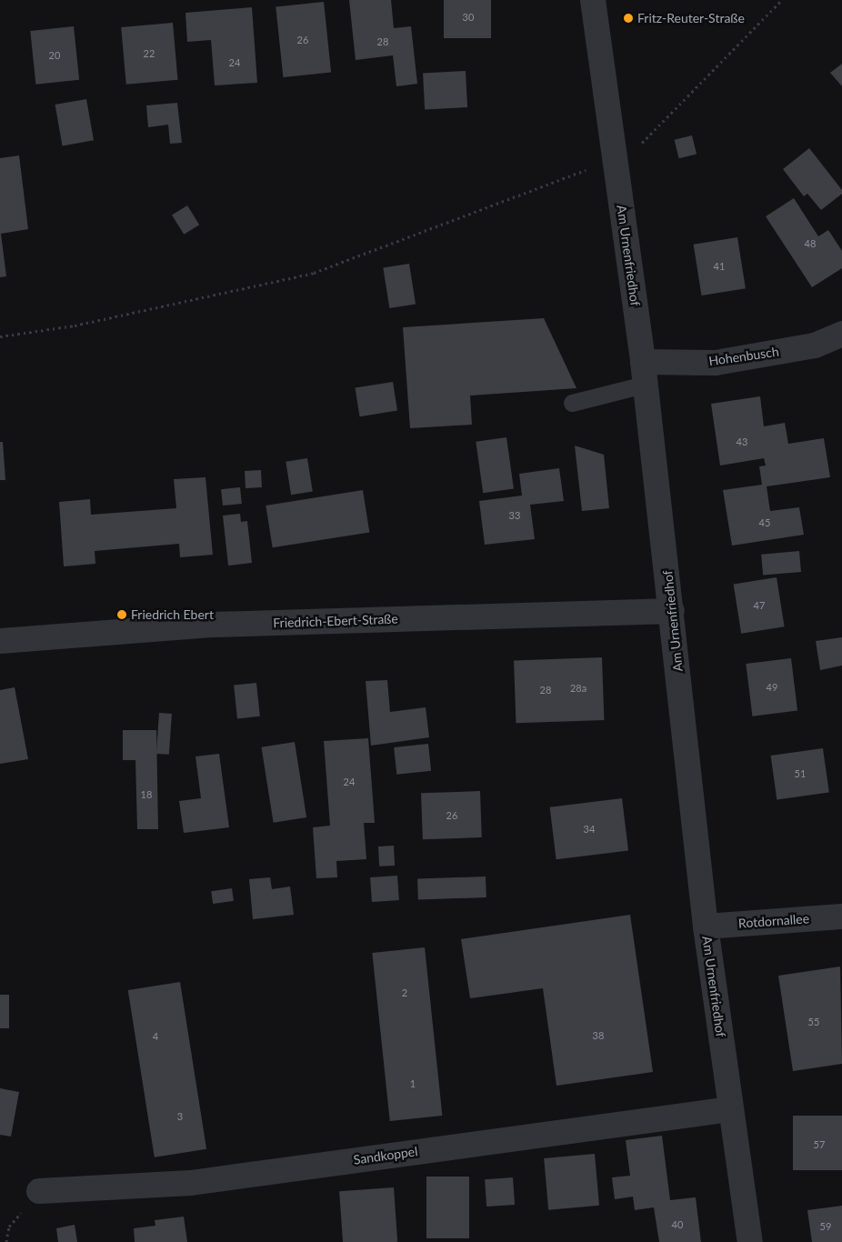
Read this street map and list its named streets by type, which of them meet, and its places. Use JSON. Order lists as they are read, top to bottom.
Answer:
{
  "streets": {
    "street": [
      "Am Urnenfriedhof",
      "Hohenbusch",
      "Friedrich-Ebert-Straße",
      "Rotdornallee",
      "Sandkoppel"
    ]
  },
  "crossings": [
    ["Am Urnenfriedhof", "Hohenbusch"],
    ["Am Urnenfriedhof", "Friedrich-Ebert-Straße"],
    ["Am Urnenfriedhof", "Rotdornallee"],
    ["Am Urnenfriedhof", "Sandkoppel"]
  ],
  "places": ["Fritz-Reuter-Straße", "Friedrich Ebert"],
  "house_numbers": [
    "30",
    "26",
    "28",
    "22",
    "20",
    "24",
    "48",
    "41",
    "43",
    "33",
    "45",
    "47",
    "49",
    "28a",
    "28",
    "51",
    "24",
    "18",
    "26",
    "34",
    "2",
    "55",
    "38",
    "4",
    "1",
    "3",
    "57",
    "40",
    "59"
  ]
}
